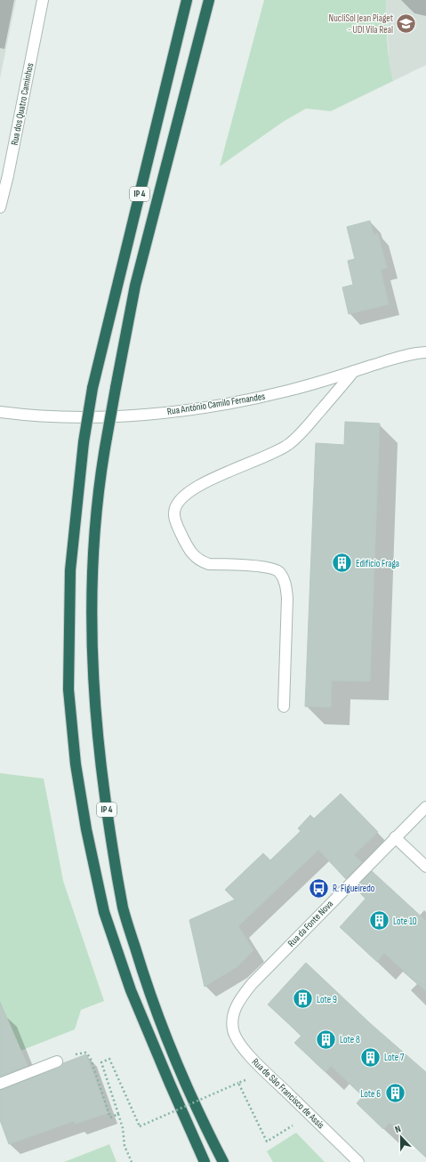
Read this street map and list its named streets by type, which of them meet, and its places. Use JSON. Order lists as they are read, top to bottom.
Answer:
{
  "streets": {
    "highway": ["IP 4"],
    "street": [
      "Rua dos Quatro Caminhos",
      "Rua António Camilo Fernandes",
      "Rua da Fonte Nova",
      "Rua de São Francisco de Assis"
    ]
  },
  "crossings": [
    ["Rua da Fonte Nova", "Rua de São Francisco de Assis"]
  ],
  "places": {
    "school or university": ["NucliSol Jean Piaget - UDI Vila Real"],
    "building": [
      "Edifício Fraga",
      "Lote 10",
      "Lote 9",
      "Lote 8",
      "Lote 7",
      "Lote 6"
    ],
    "bus stop": ["R. Figueiredo"]
  },
  "north": "top"
}
